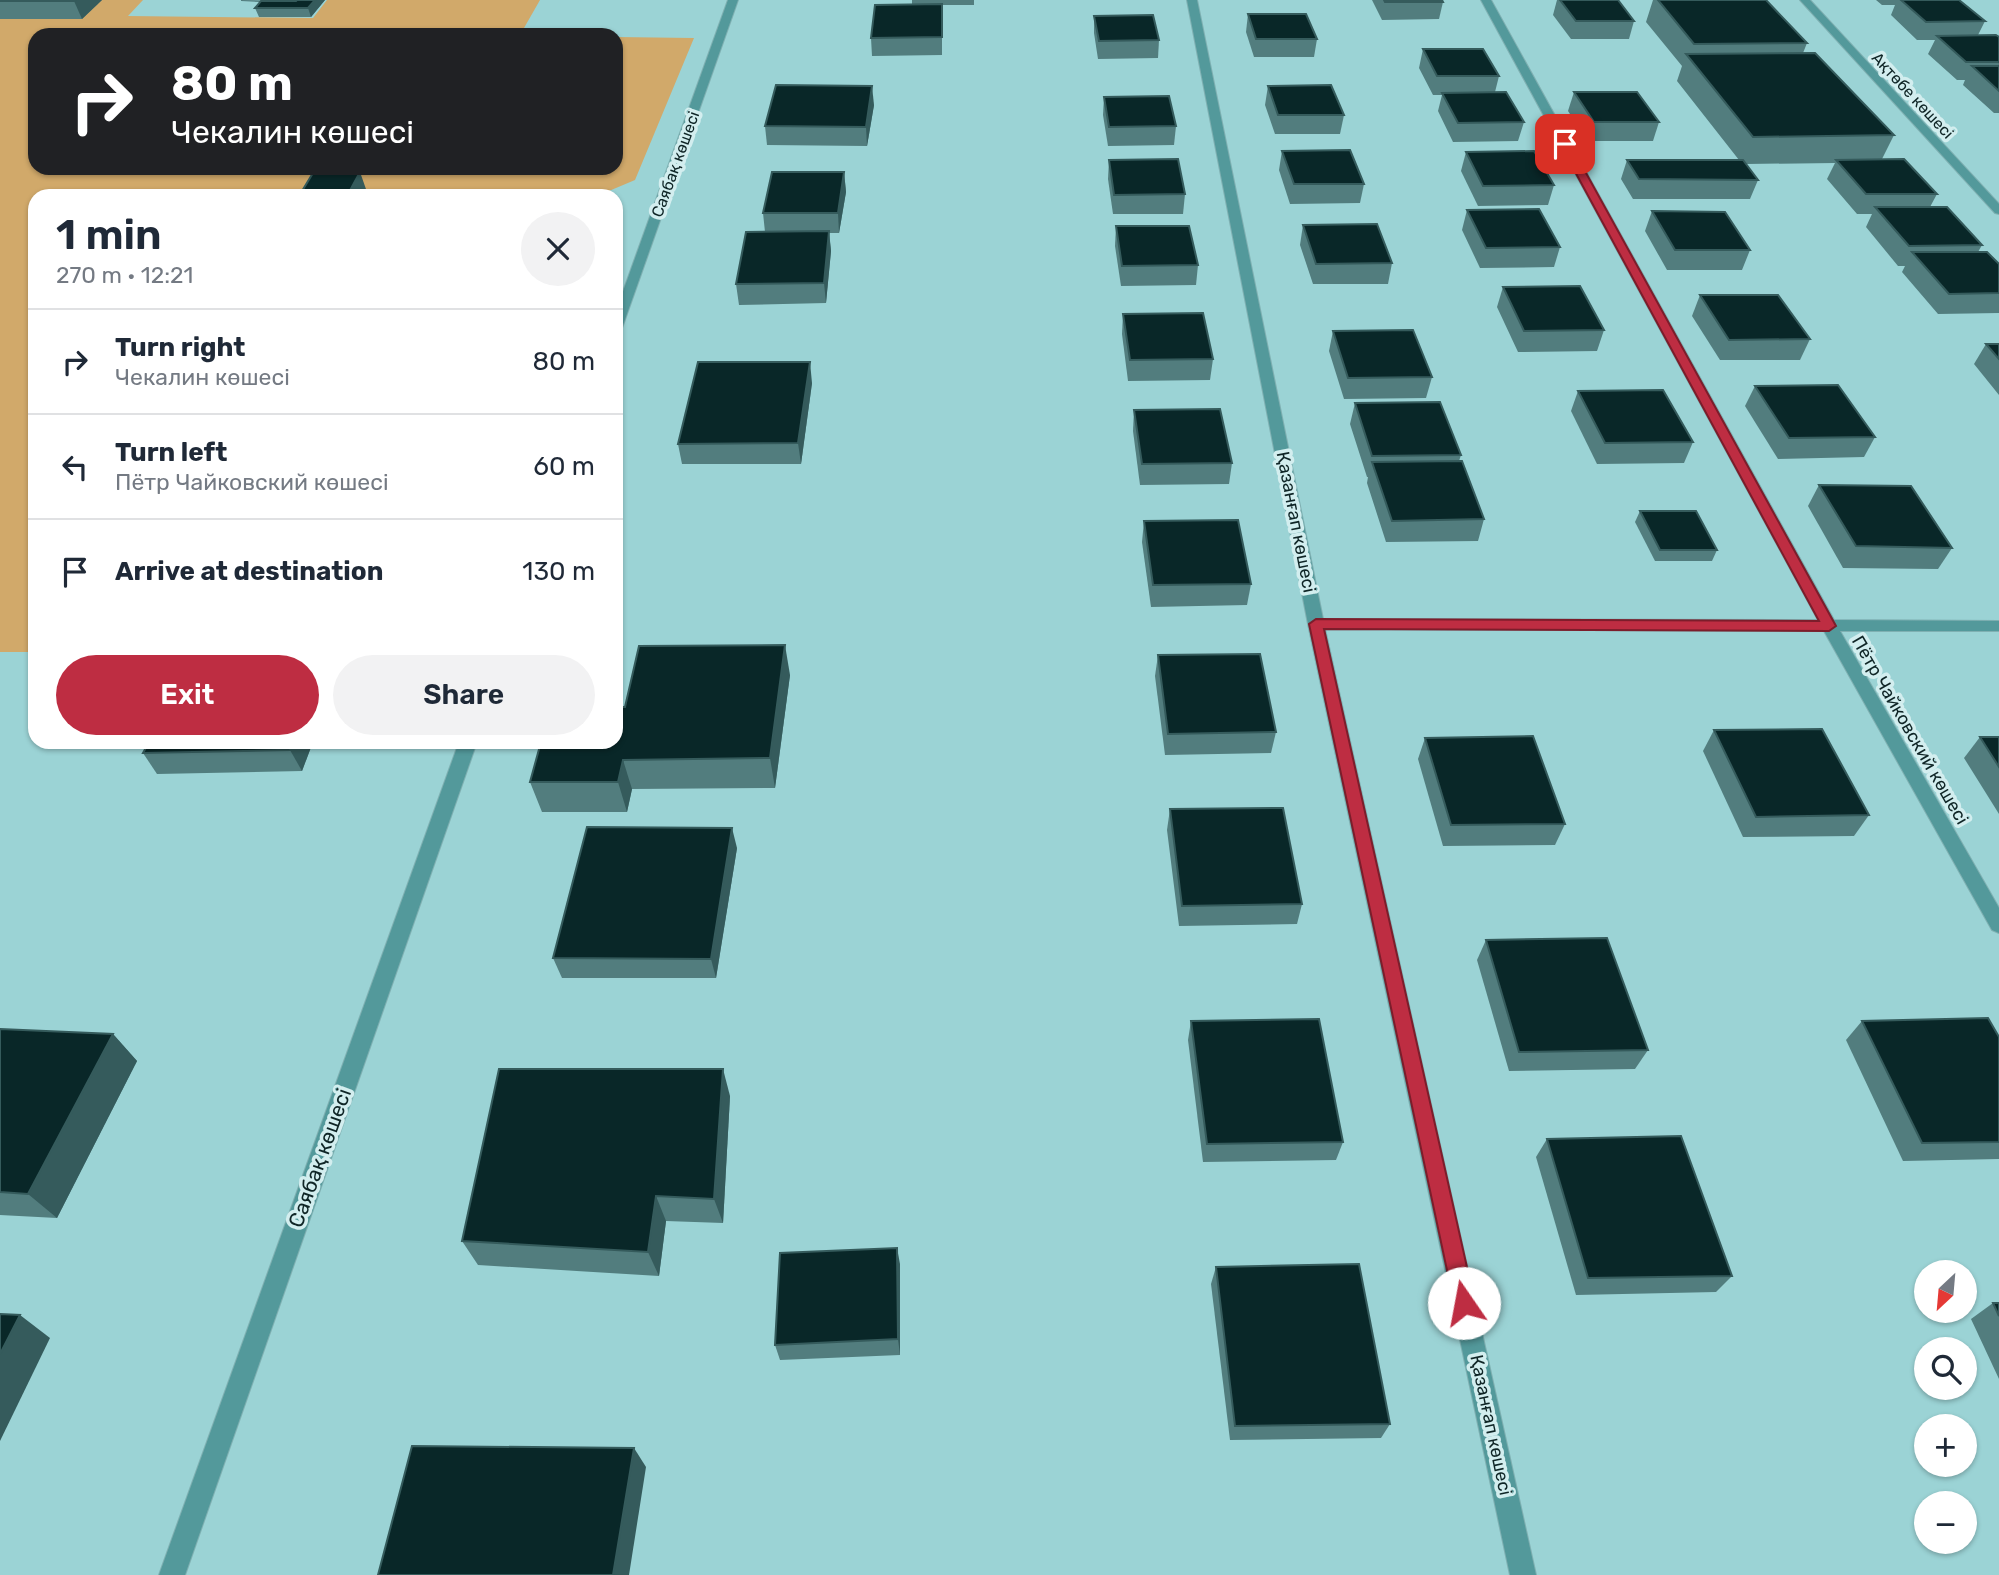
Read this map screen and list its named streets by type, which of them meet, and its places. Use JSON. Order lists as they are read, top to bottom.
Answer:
{
  "streets": {
    "street": [
      "Ақтөбе көшесі",
      "Саябақ көшесі",
      "Қазанғап көшесі",
      "Пётр Чайковский көшесі"
    ]
  },
  "north": "bottom left",
  "page": {
    "turn": ["80 m", "Чекалин көшесі"],
    "heading": ["1 min", "270 m · 12:21"],
    "list": [
      {
        "name": "Turn right",
        "note": "Чекалин көшесі",
        "value": "80 m"
      },
      {
        "name": "Turn left",
        "note": "Пётр Чайковский көшесі",
        "value": "60 m"
      },
      {
        "name": "Arrive at destination",
        "value": "130 m"
      }
    ],
    "buttons": ["Exit", "Share"],
    "map_buttons": ["+", "−"]
  }
}
